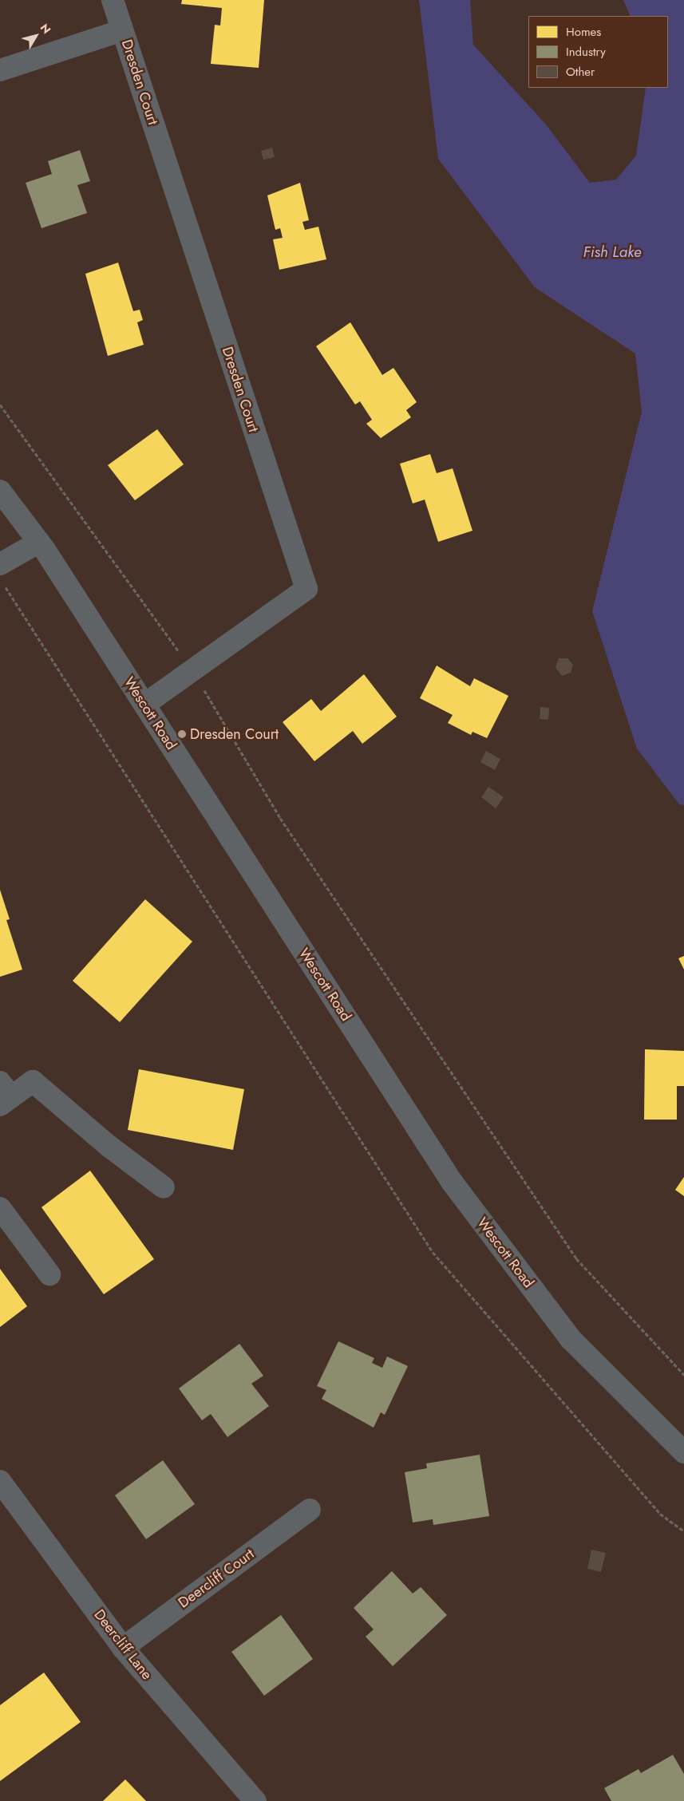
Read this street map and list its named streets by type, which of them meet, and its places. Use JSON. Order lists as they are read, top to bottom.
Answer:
{
  "streets": {
    "street": [
      "Dresden Court",
      "Wescott Road",
      "Deercliff Court",
      "Deercliff Lane"
    ]
  },
  "crossings": [
    ["Dresden Court", "Wescott Road"],
    ["Deercliff Court", "Deercliff Lane"]
  ],
  "water": ["Fish Lake"],
  "places": ["Dresden Court"],
  "legend": ["Homes", "Industry", "Other"],
  "north": "top right"
}
